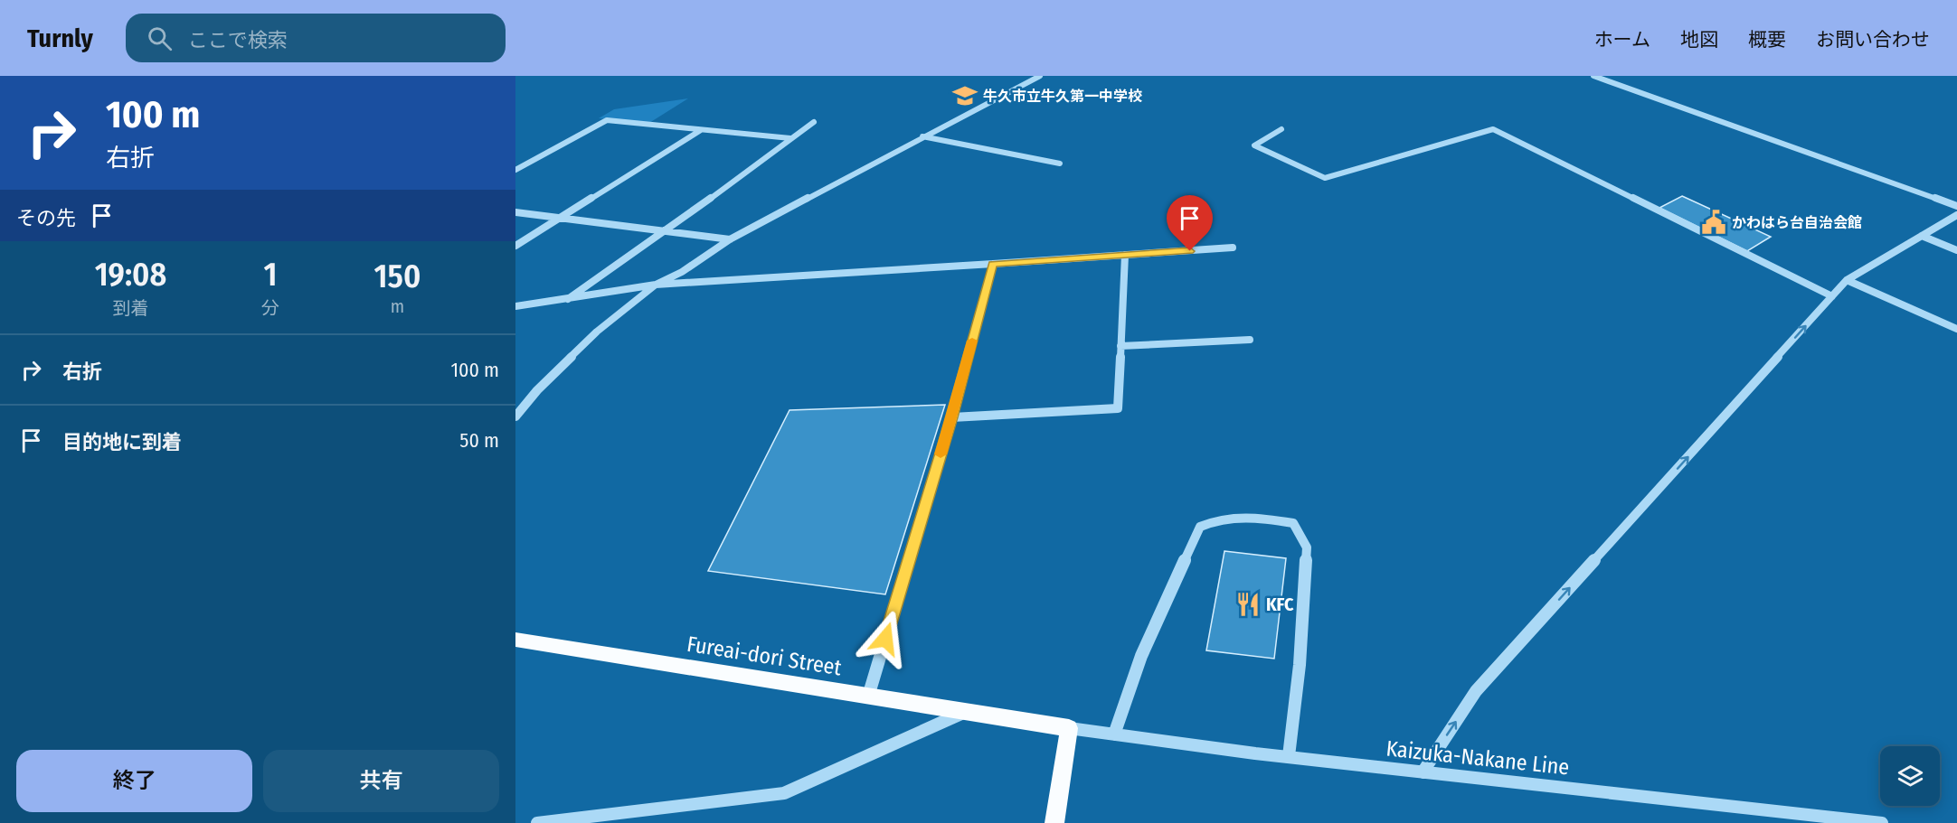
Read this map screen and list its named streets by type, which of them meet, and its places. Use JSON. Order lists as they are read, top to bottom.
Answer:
{
  "streets": {
    "main road": ["Fureai-dori Street"],
    "street": ["Kaizuka-Nakane Line"]
  },
  "crossings": [
    ["Fureai-dori Street", "Kaizuka-Nakane Line"]
  ],
  "places": {
    "school or university": ["牛久市立牛久第一中学校"],
    "public building": ["かわはら台自治会館"],
    "restaurant": ["KFC"]
  },
  "page": {
    "header": "Turnly",
    "search": "ここで検索",
    "nav": [
      "ホーム",
      "地図",
      "概要",
      "お問い合わせ"
    ],
    "turn": ["100 m", "右折"],
    "then": "その先",
    "eta": [
      "19:08",
      "到着",
      "1",
      "分",
      "150",
      "m"
    ],
    "list": [
      {
        "name": "右折",
        "value": "100 m"
      },
      {
        "name": "目的地に到着",
        "value": "50 m"
      }
    ],
    "buttons": ["終了", "共有"]
  }
}
